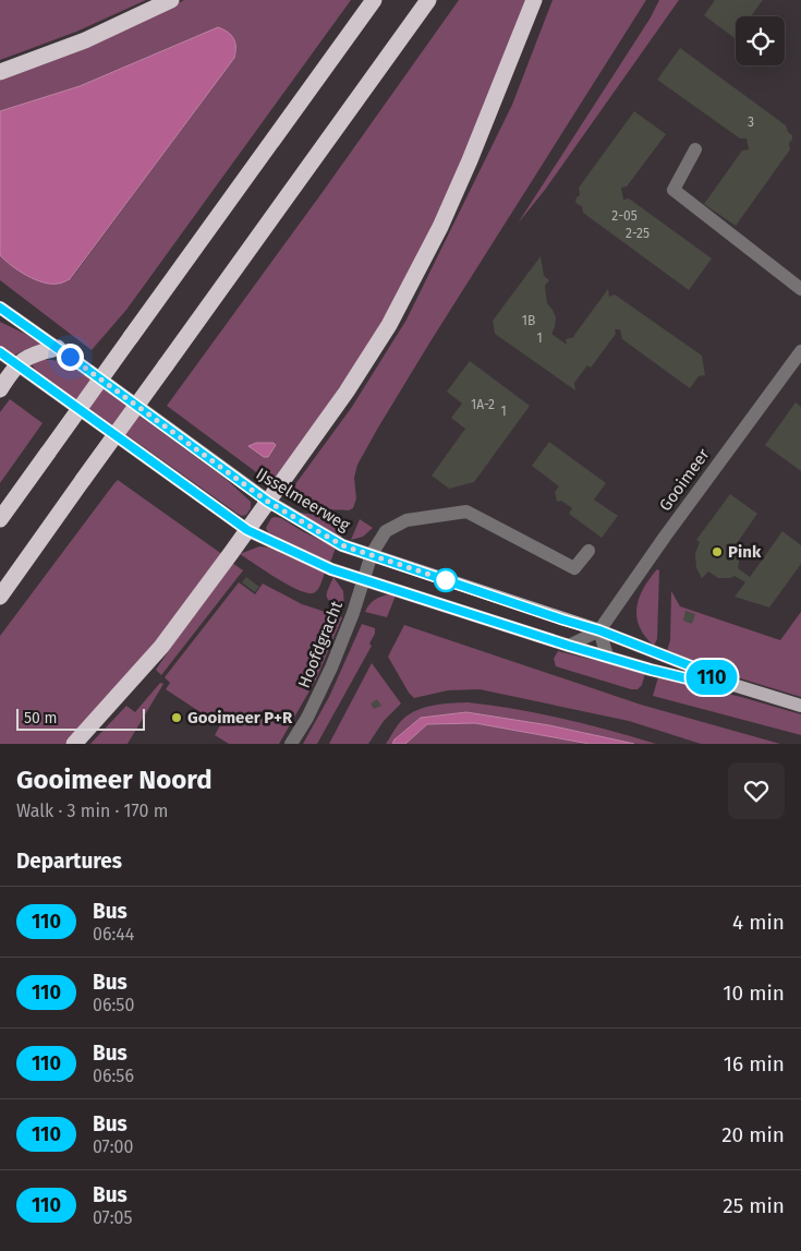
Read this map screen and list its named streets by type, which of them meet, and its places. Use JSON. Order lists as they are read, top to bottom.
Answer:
{
  "streets": {
    "main road": ["IJsselmeerweg"],
    "street": ["Gooimeer", "Hoofdgracht"]
  },
  "crossings": [
    ["Gooimeer", "IJsselmeerweg"],
    ["IJsselmeerweg", "Hoofdgracht"]
  ],
  "places": ["Pink", "Gooimeer P+R"],
  "lines": ["bus line 110"],
  "house_numbers": [
    "3",
    "2-05",
    "2-25",
    "1B",
    "1",
    "1A-2",
    "1"
  ],
  "scale_bar": "50 m",
  "page": {
    "on_map": "110",
    "scale": "50 m",
    "heading": [
      ["Gooimeer Noord", "Walk · 3 min · 170 m"],
      "Departures"
    ],
    "list": [
      {
        "mark": "110",
        "name": "Bus",
        "note": "06:44",
        "value": "4 min"
      },
      {
        "mark": "110",
        "name": "Bus",
        "note": "06:50",
        "value": "10 min"
      },
      {
        "mark": "110",
        "name": "Bus",
        "note": "06:56",
        "value": "16 min"
      },
      {
        "mark": "110",
        "name": "Bus",
        "note": "07:00",
        "value": "20 min"
      },
      {
        "mark": "110",
        "name": "Bus",
        "note": "07:05",
        "value": "25 min"
      }
    ]
  }
}
